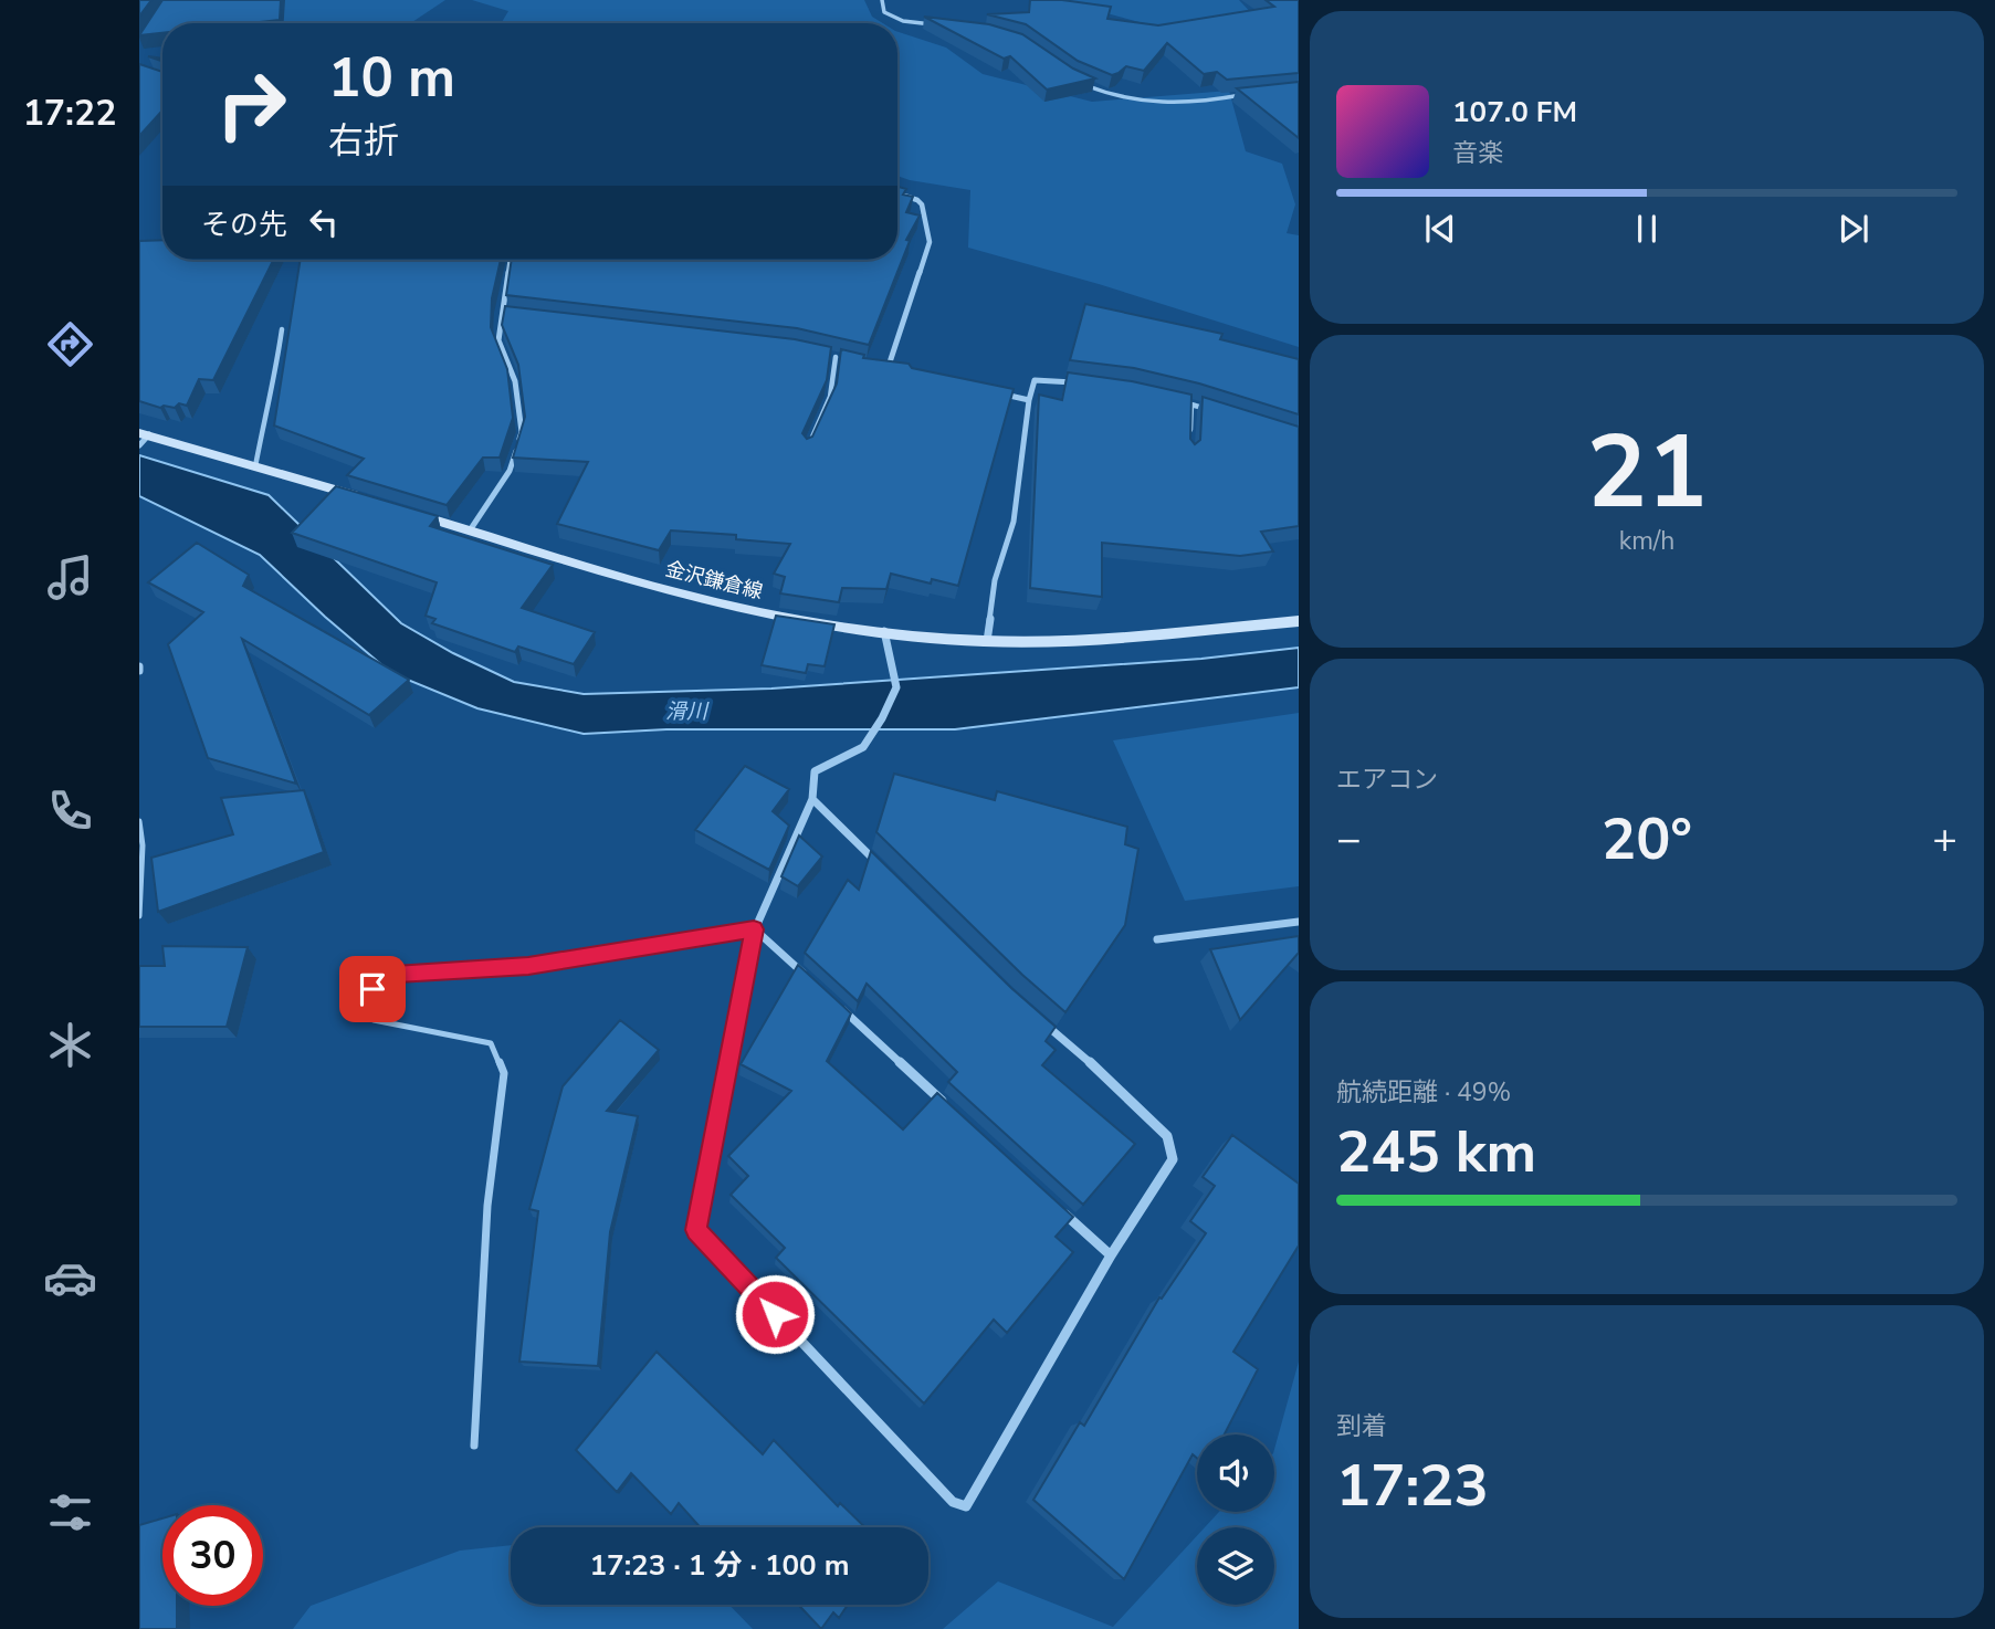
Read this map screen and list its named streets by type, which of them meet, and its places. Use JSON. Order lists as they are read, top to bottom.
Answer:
{
  "streets": {
    "main road": ["金沢鎌倉線"]
  },
  "water": ["滑川"],
  "page": {
    "tabs": "17:22",
    "turn": ["10 m", "右折"],
    "song": ["107.0 FM", "音楽"],
    "then": "その先",
    "tile": [
      ["21", "km/h"],
      "エアコン",
      ["航続距離 · 49%", "245 km"],
      ["到着", "17:23"]
    ],
    "heat": ["−", "20°", "+"],
    "limit": "30",
    "trip": "17:23 · 1 分 · 100 m"
  }
}
